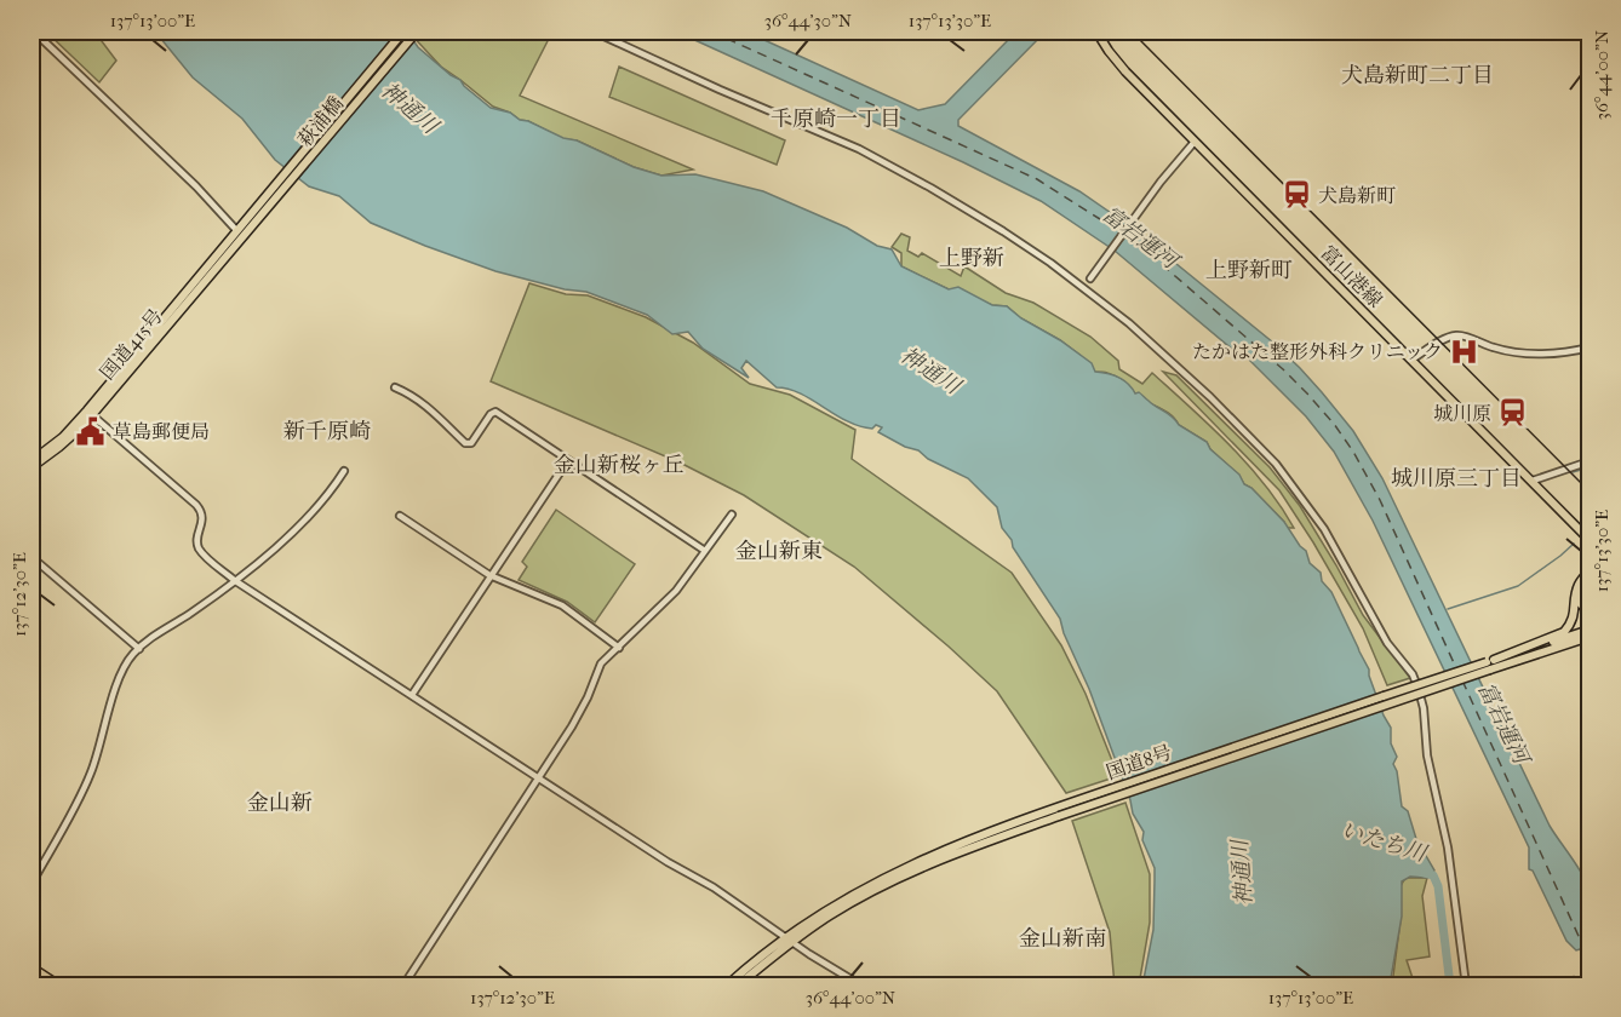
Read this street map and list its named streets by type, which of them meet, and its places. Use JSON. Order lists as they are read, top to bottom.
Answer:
{
  "streets": {
    "main road": [
      "萩浦橋",
      "富山港線",
      "国道415号",
      "国道8号"
    ]
  },
  "crossings": [
    ["萩浦橋", "国道415号"]
  ],
  "districts": [
    "犬島新町二丁目",
    "千原崎一丁目",
    "上野新",
    "上野新町",
    "新千原崎",
    "金山新桜ヶ丘",
    "城川原三丁目",
    "金山新東",
    "金山新",
    "金山新南"
  ],
  "water": ["神通川", "富岩運河", "いたち川"],
  "places": {
    "station": ["犬島新町", "城川原"],
    "hospital": ["たかはた整形外科クリニック"],
    "public building": ["草島郵便局"]
  },
  "coordinates": [
    "137°13'00\"E",
    "36°44'30\"N",
    "137°13'30\"E",
    "36°44'00\"N",
    "137°12'30\"E"
  ]
}
